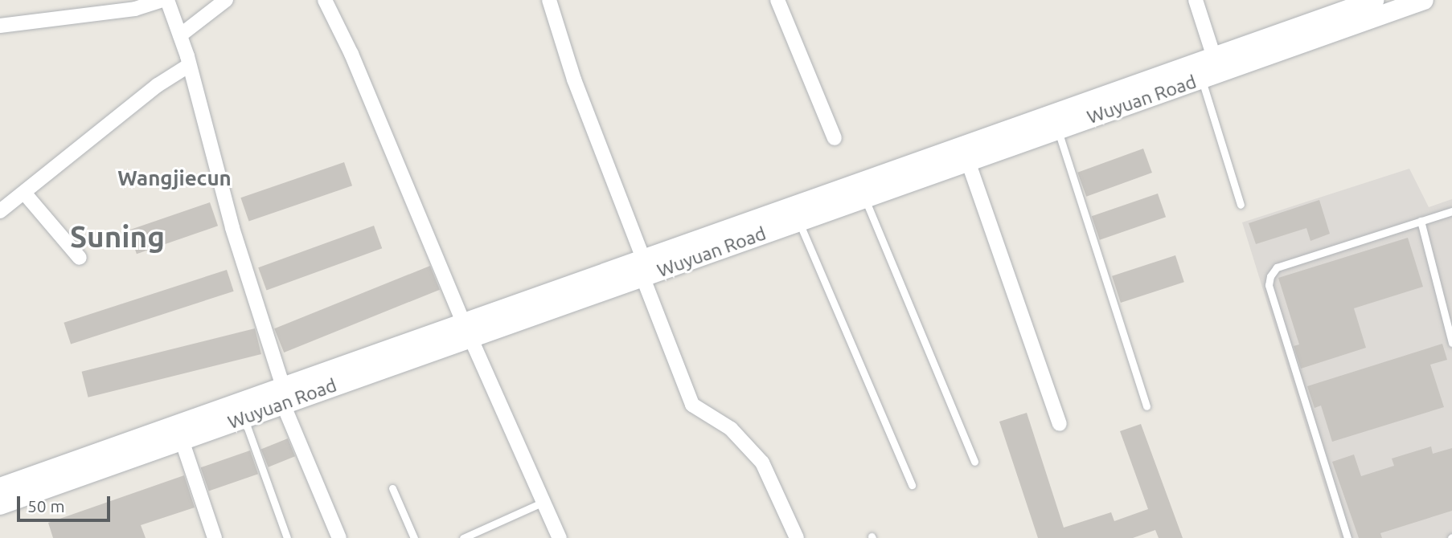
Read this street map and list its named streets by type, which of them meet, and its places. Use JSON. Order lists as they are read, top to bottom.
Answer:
{
  "streets": {
    "main road": ["Wuyuan Road"]
  },
  "districts": ["Wangjiecun", "Suning"],
  "scale_bar": "50 m"
}
